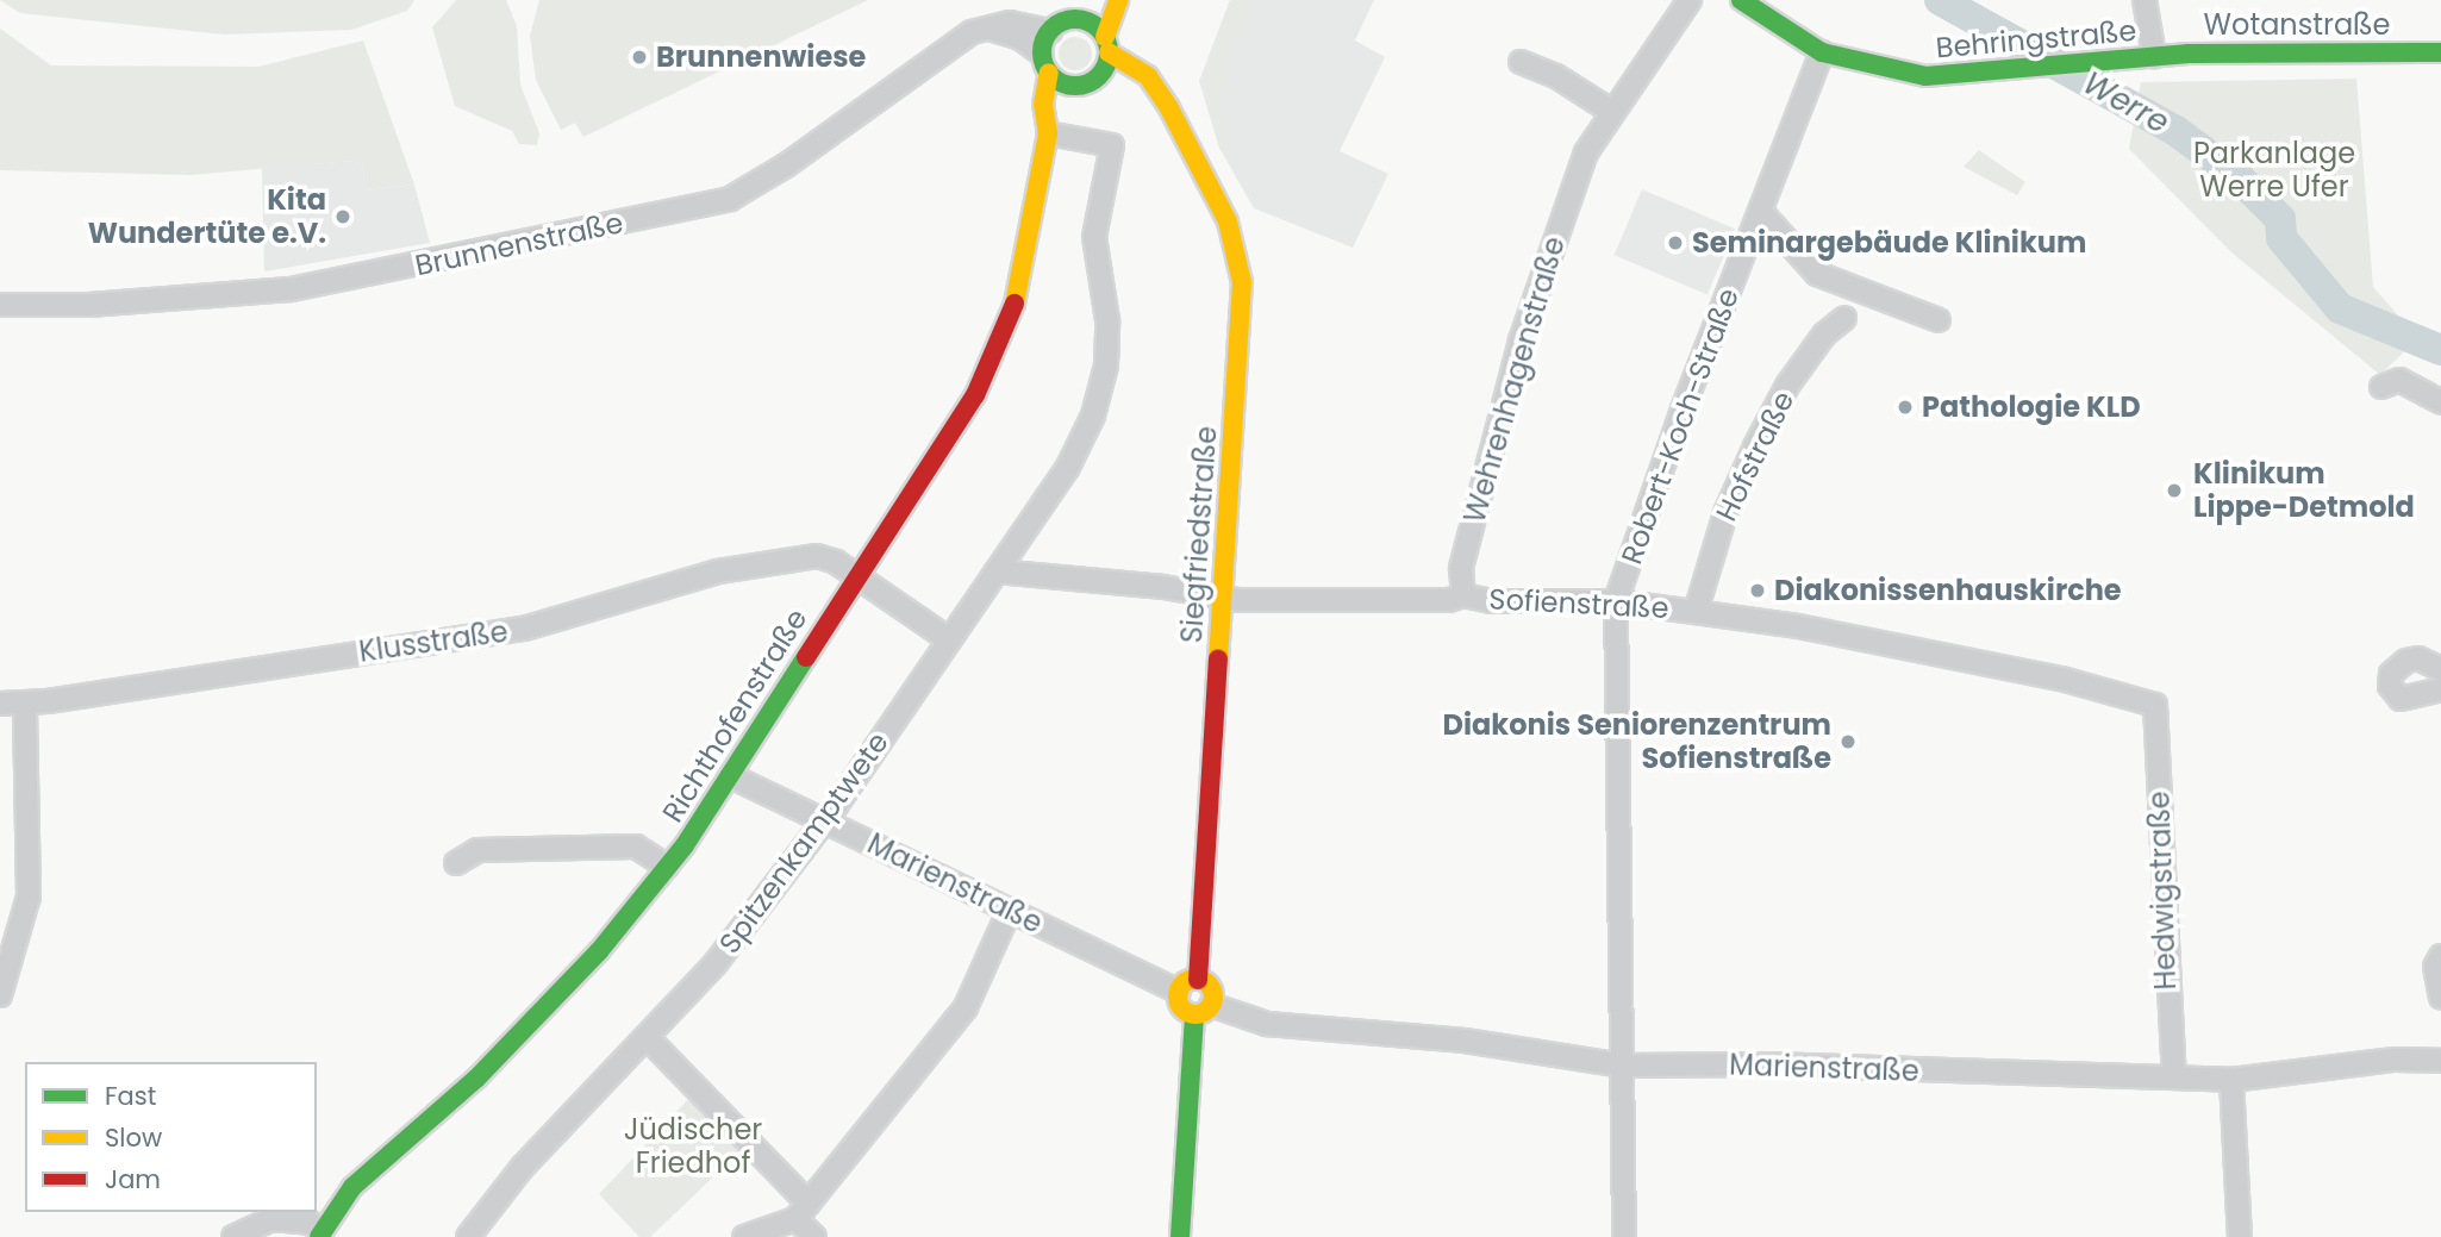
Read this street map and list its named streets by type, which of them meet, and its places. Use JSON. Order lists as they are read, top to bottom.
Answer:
{
  "streets": {
    "street": [
      "Wotanstraße",
      "Behringstraße",
      "Brunnenstraße",
      "Wehrenhagenstraße",
      "Robert-Koch-Straße",
      "Hofstraße",
      "Siegfriedstraße",
      "Sofienstraße",
      "Klusstraße",
      "Richthofenstraße",
      "Spitzenkamptwete",
      "Marienstraße",
      "Hedwigstraße"
    ]
  },
  "crossings": [
    ["Wotanstraße", "Behringstraße"],
    ["Behringstraße", "Robert-Koch-Straße"],
    ["Brunnenstraße", "Siegfriedstraße"],
    ["Brunnenstraße", "Richthofenstraße"],
    ["Wehrenhagenstraße", "Sofienstraße"],
    ["Robert-Koch-Straße", "Sofienstraße"],
    ["Robert-Koch-Straße", "Marienstraße"],
    ["Hofstraße", "Sofienstraße"],
    ["Siegfriedstraße", "Sofienstraße"],
    ["Siegfriedstraße", "Richthofenstraße"],
    ["Sofienstraße", "Spitzenkamptwete"],
    ["Sofienstraße", "Hedwigstraße"],
    ["Klusstraße", "Richthofenstraße"],
    ["Richthofenstraße", "Spitzenkamptwete"],
    ["Richthofenstraße", "Marienstraße"],
    ["Spitzenkamptwete", "Marienstraße"],
    ["Marienstraße", "Hedwigstraße"]
  ],
  "water": ["Werre"],
  "parks": ["Parkanlage Werre Ufer", "Jüdischer Friedhof"],
  "places": [
    "Brunnenwiese",
    "Kita Wundertüte e.V.",
    "Seminargebäude Klinikum",
    "Pathologie KLD",
    "Klinikum Lippe-Detmold",
    "Diakonissenhauskirche",
    "Diakonis Seniorenzentrum Sofienstraße"
  ],
  "legend": ["Fast", "Slow", "Jam"]
}
